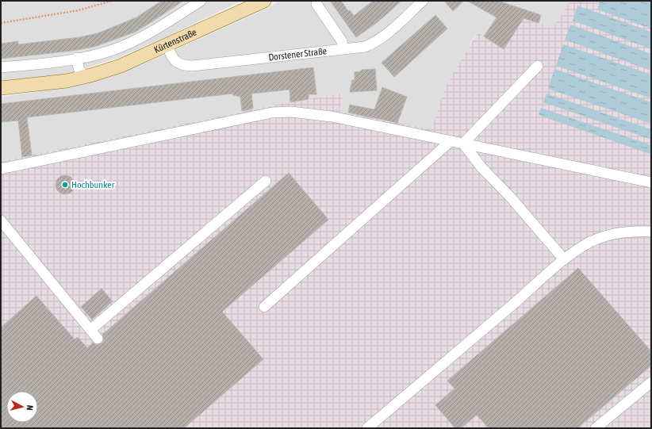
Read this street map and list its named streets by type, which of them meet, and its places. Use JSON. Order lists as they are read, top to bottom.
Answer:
{
  "streets": {
    "main road": ["Kürtenstraße"],
    "street": ["Dorstener Straße"]
  },
  "crossings": [
    ["Kürtenstraße", "Dorstener Straße"]
  ],
  "places": ["Hochbunker"],
  "north": "right"
}
